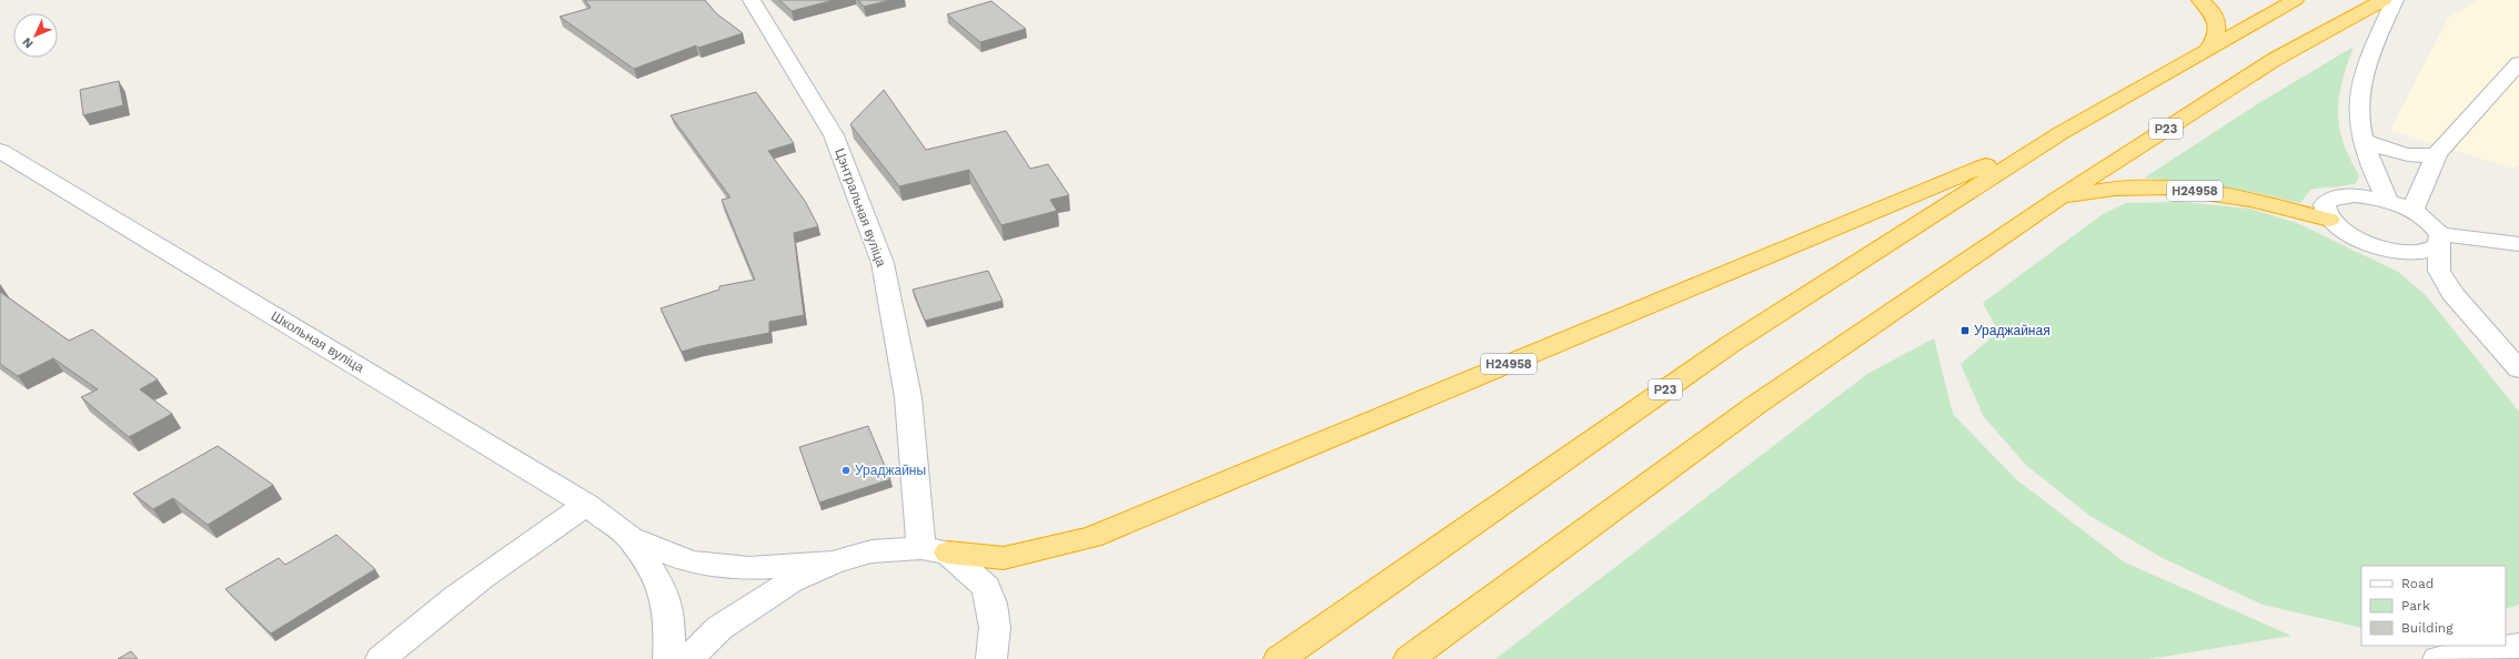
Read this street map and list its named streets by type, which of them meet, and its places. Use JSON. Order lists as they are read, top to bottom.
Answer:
{
  "streets": {
    "highway": ["Р23", "Н24958"],
    "street": ["Цэнтральная вуліца", "Школьная вуліца"]
  },
  "crossings": [
    ["Р23", "Н24958"],
    ["Н24958", "Цэнтральная вуліца"],
    ["Н24958", "Школьная вуліца"]
  ],
  "places": {
    "transit": ["Ураджайная"],
    "other": ["Ураджайны"]
  },
  "legend": ["Road", "Park", "Building"],
  "north": "bottom left"
}
